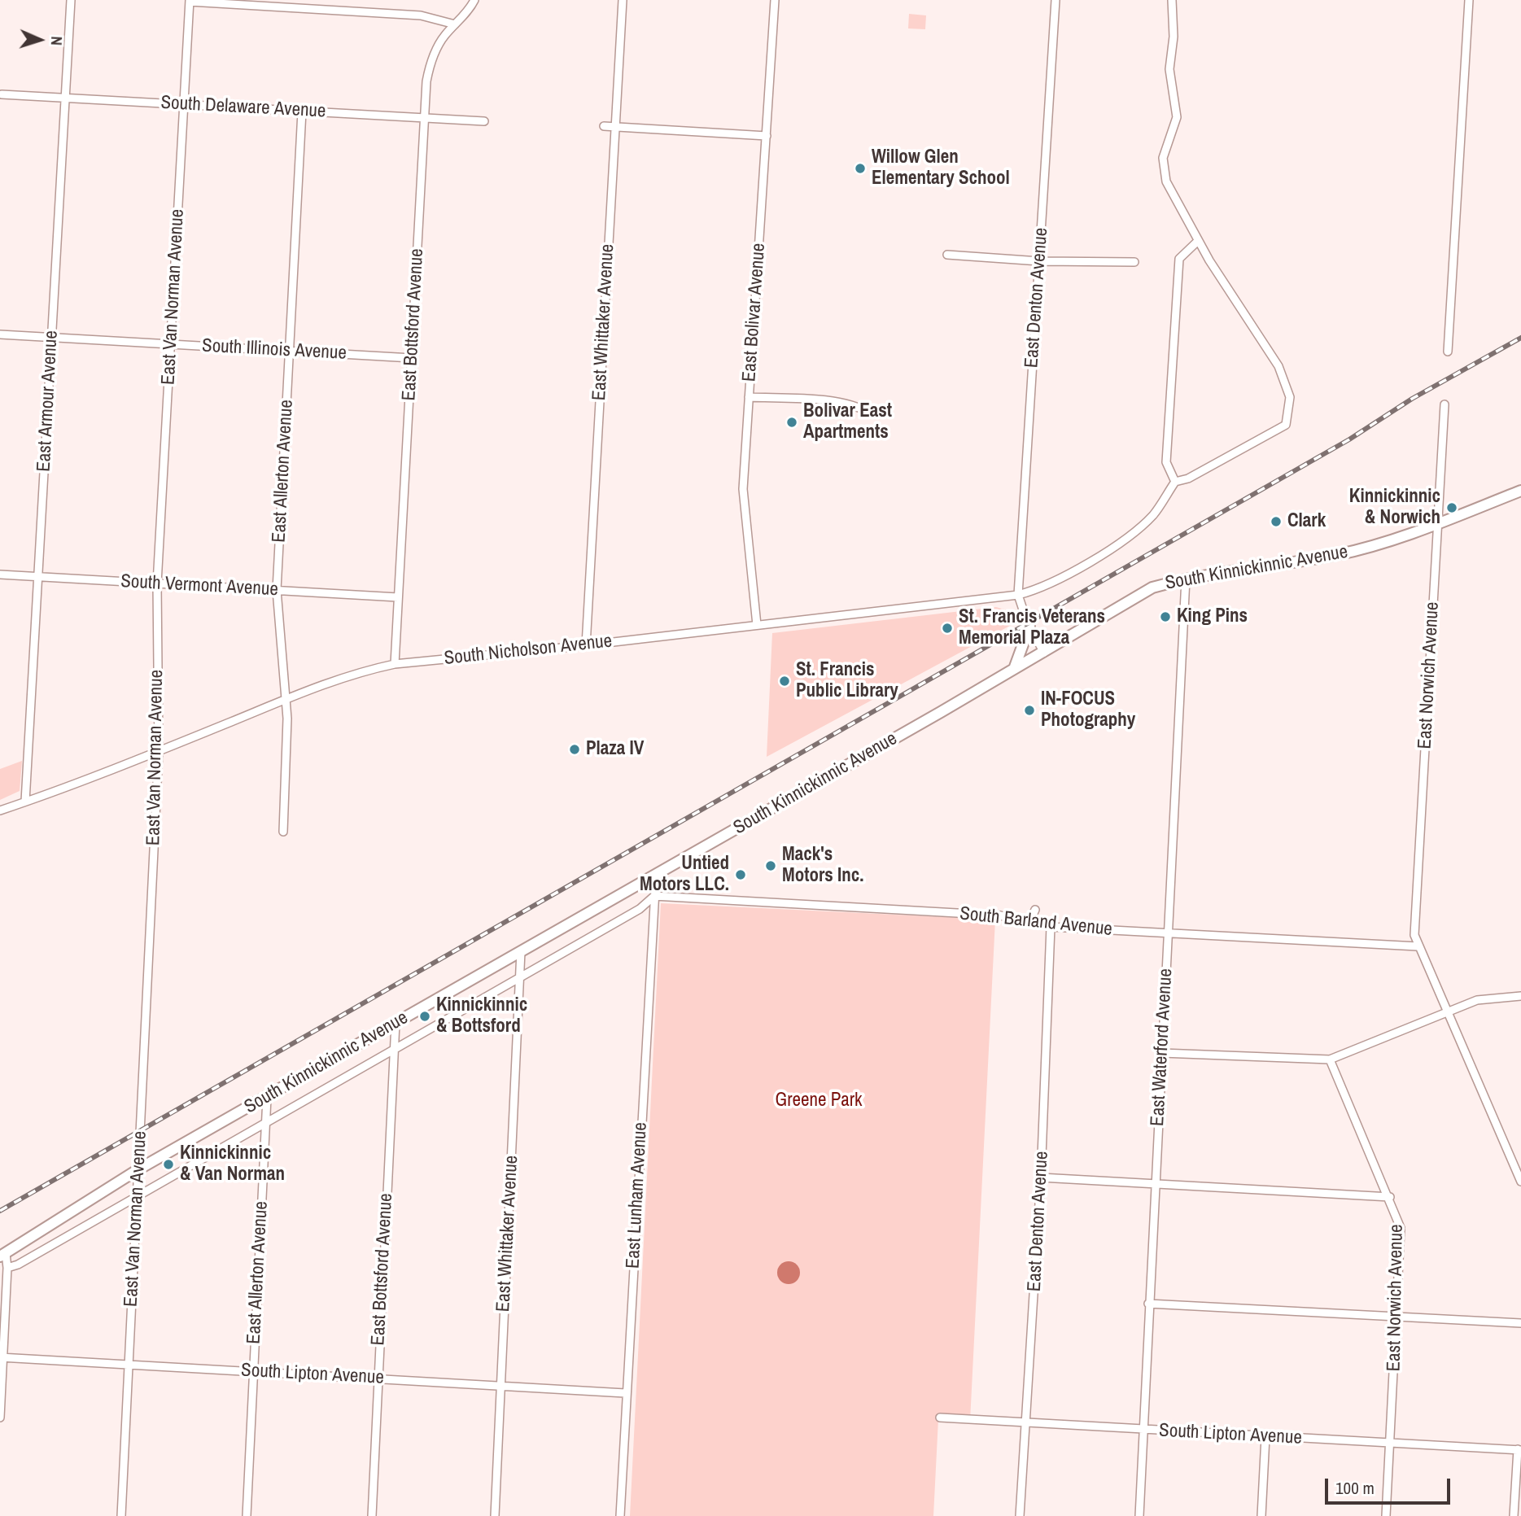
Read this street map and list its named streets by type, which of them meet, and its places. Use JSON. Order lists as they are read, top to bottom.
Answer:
{
  "streets": {
    "street": [
      "South Delaware Avenue",
      "East Van Norman Avenue",
      "East Denton Avenue",
      "East Bolivar Avenue",
      "East Whittaker Avenue",
      "East Bottsford Avenue",
      "South Illinois Avenue",
      "East Armour Avenue",
      "East Allerton Avenue",
      "South Kinnickinnic Avenue",
      "South Vermont Avenue",
      "South Nicholson Avenue",
      "East Norwich Avenue",
      "South Barland Avenue",
      "East Waterford Avenue",
      "East Lunham Avenue",
      "South Lipton Avenue"
    ]
  },
  "crossings": [
    ["South Delaware Avenue", "East Van Norman Avenue"],
    ["South Delaware Avenue", "East Bottsford Avenue"],
    ["South Delaware Avenue", "East Armour Avenue"],
    ["South Delaware Avenue", "East Allerton Avenue"],
    ["East Van Norman Avenue", "South Illinois Avenue"],
    ["East Van Norman Avenue", "South Kinnickinnic Avenue"],
    ["East Van Norman Avenue", "South Vermont Avenue"],
    ["East Van Norman Avenue", "South Nicholson Avenue"],
    ["East Van Norman Avenue", "South Lipton Avenue"],
    ["East Denton Avenue", "South Nicholson Avenue"],
    ["East Denton Avenue", "South Barland Avenue"],
    ["East Denton Avenue", "South Lipton Avenue"],
    ["East Bolivar Avenue", "South Nicholson Avenue"],
    ["East Whittaker Avenue", "South Kinnickinnic Avenue"],
    ["East Whittaker Avenue", "South Nicholson Avenue"],
    ["East Whittaker Avenue", "South Lipton Avenue"],
    ["East Bottsford Avenue", "South Illinois Avenue"],
    ["East Bottsford Avenue", "South Kinnickinnic Avenue"],
    ["East Bottsford Avenue", "South Vermont Avenue"],
    ["East Bottsford Avenue", "South Nicholson Avenue"],
    ["East Bottsford Avenue", "South Lipton Avenue"],
    ["South Illinois Avenue", "East Armour Avenue"],
    ["South Illinois Avenue", "East Allerton Avenue"],
    ["East Armour Avenue", "South Vermont Avenue"],
    ["East Armour Avenue", "South Nicholson Avenue"],
    ["East Allerton Avenue", "South Kinnickinnic Avenue"],
    ["East Allerton Avenue", "South Vermont Avenue"],
    ["East Allerton Avenue", "South Nicholson Avenue"],
    ["East Allerton Avenue", "South Lipton Avenue"],
    ["South Kinnickinnic Avenue", "East Norwich Avenue"],
    ["South Kinnickinnic Avenue", "South Barland Avenue"],
    ["South Kinnickinnic Avenue", "East Waterford Avenue"],
    ["South Kinnickinnic Avenue", "East Lunham Avenue"],
    ["East Norwich Avenue", "South Barland Avenue"],
    ["East Norwich Avenue", "South Lipton Avenue"],
    ["South Barland Avenue", "East Waterford Avenue"],
    ["South Barland Avenue", "East Lunham Avenue"],
    ["East Waterford Avenue", "South Lipton Avenue"],
    ["East Lunham Avenue", "South Lipton Avenue"]
  ],
  "parks": ["Greene Park"],
  "places": [
    "Willow Glen Elementary School",
    "Bolivar East Apartments",
    "Kinnickinnic & Norwich",
    "Clark",
    "King Pins",
    "St. Francis Veterans Memorial Plaza",
    "St. Francis Public Library",
    "IN-FOCUS Photography",
    "Plaza IV",
    "Mack's Motors Inc.",
    "Untied Motors LLC.",
    "Kinnickinnic & Bottsford",
    "Kinnickinnic & Van Norman"
  ],
  "scale_bar": "100 m",
  "north": "right"
}
